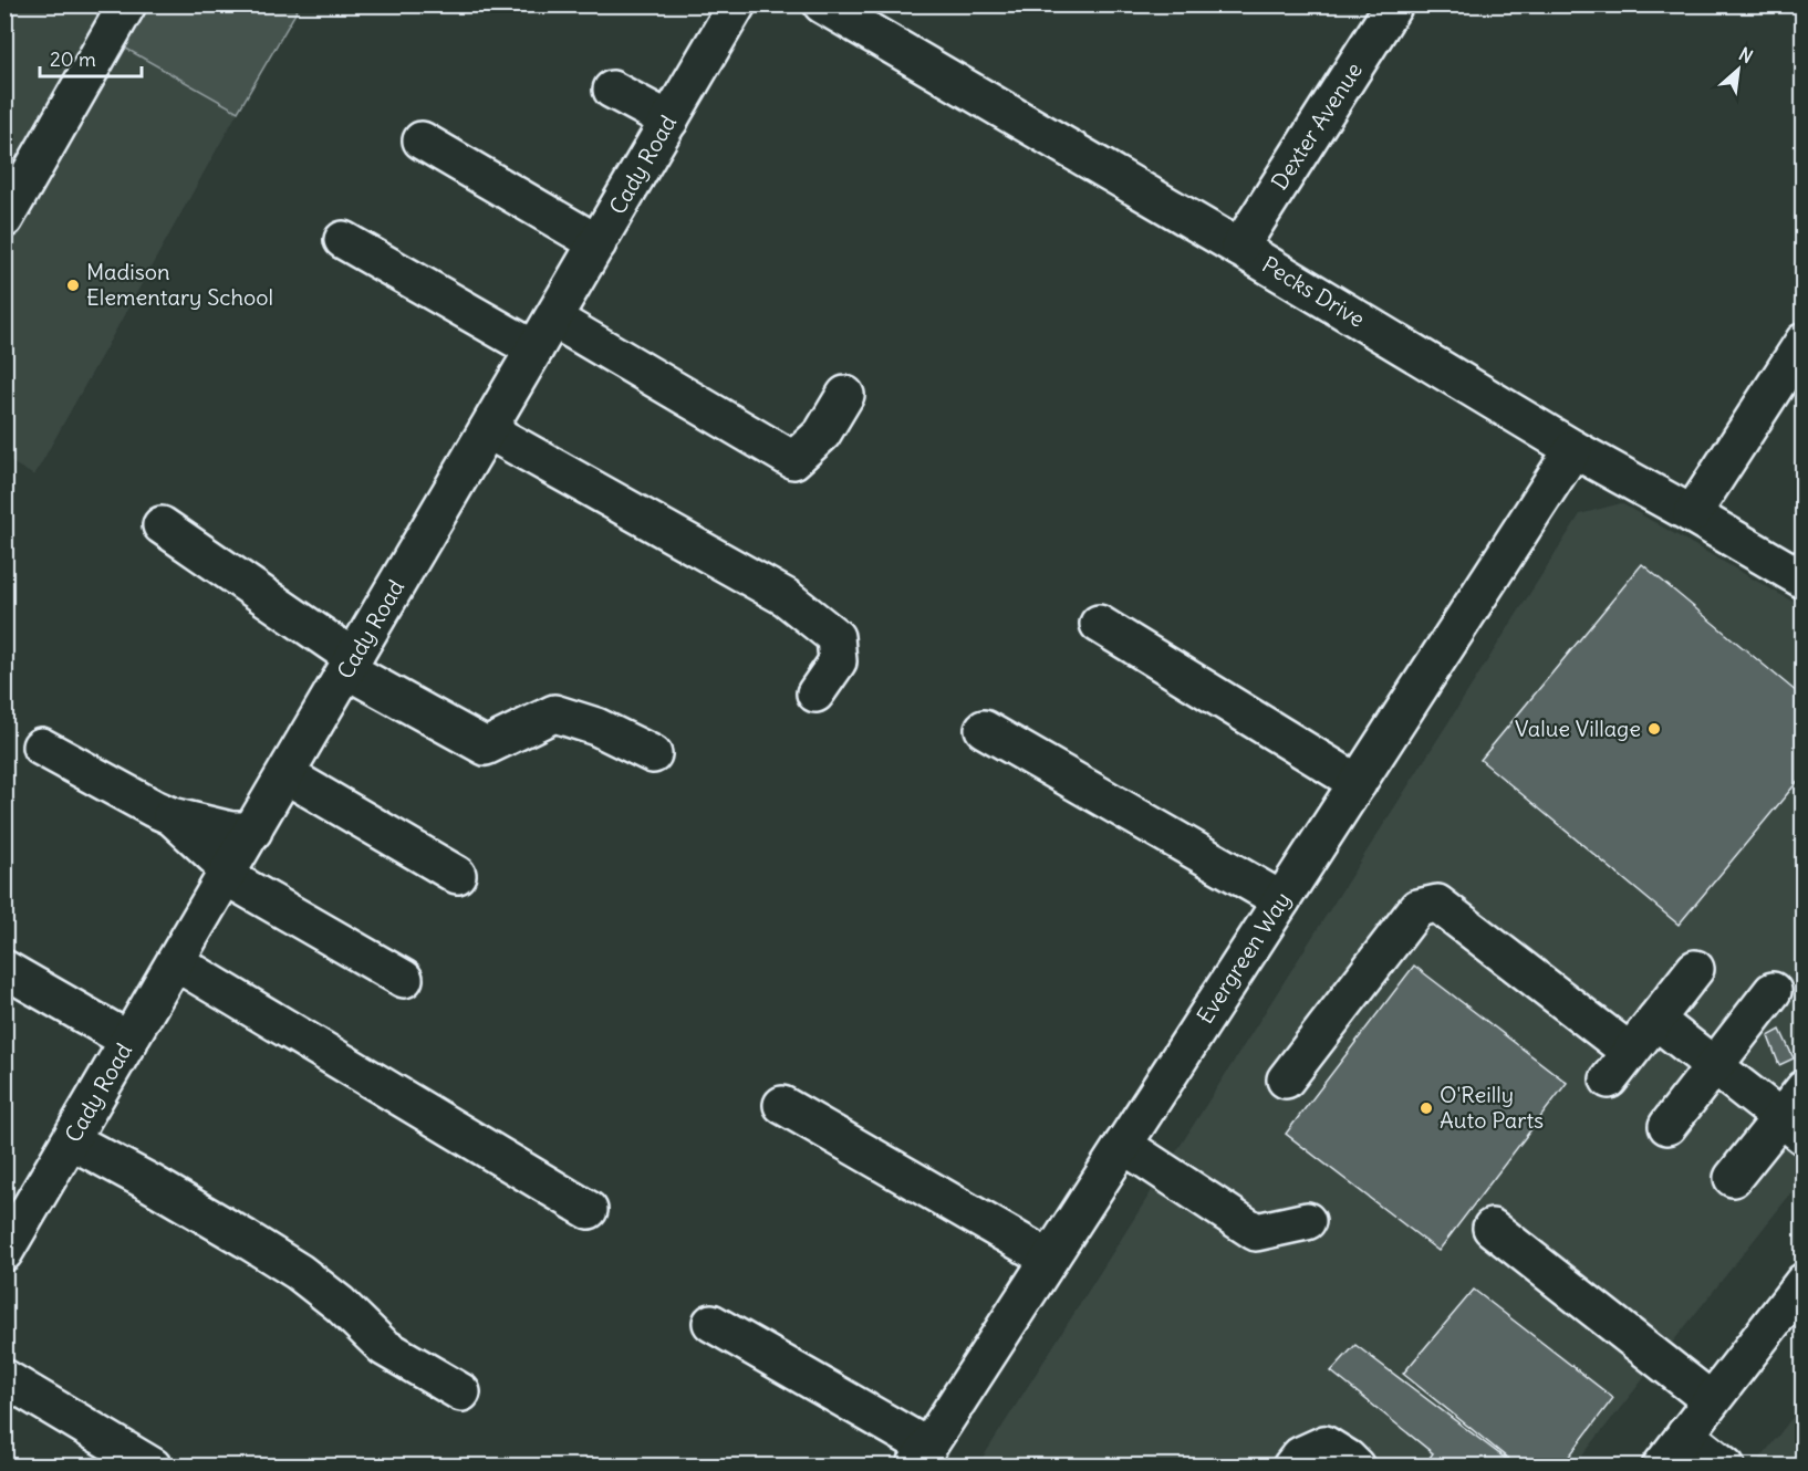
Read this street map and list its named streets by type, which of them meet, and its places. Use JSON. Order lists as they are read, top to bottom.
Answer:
{
  "streets": {
    "street": [
      "Dexter Avenue",
      "Cady Road",
      "Pecks Drive",
      "Evergreen Way"
    ]
  },
  "crossings": [
    ["Dexter Avenue", "Pecks Drive"],
    ["Pecks Drive", "Evergreen Way"]
  ],
  "places": ["Madison Elementary School", "Value Village", "O'Reilly Auto Parts"],
  "scale_bar": "20 m",
  "north": "top right"
}
